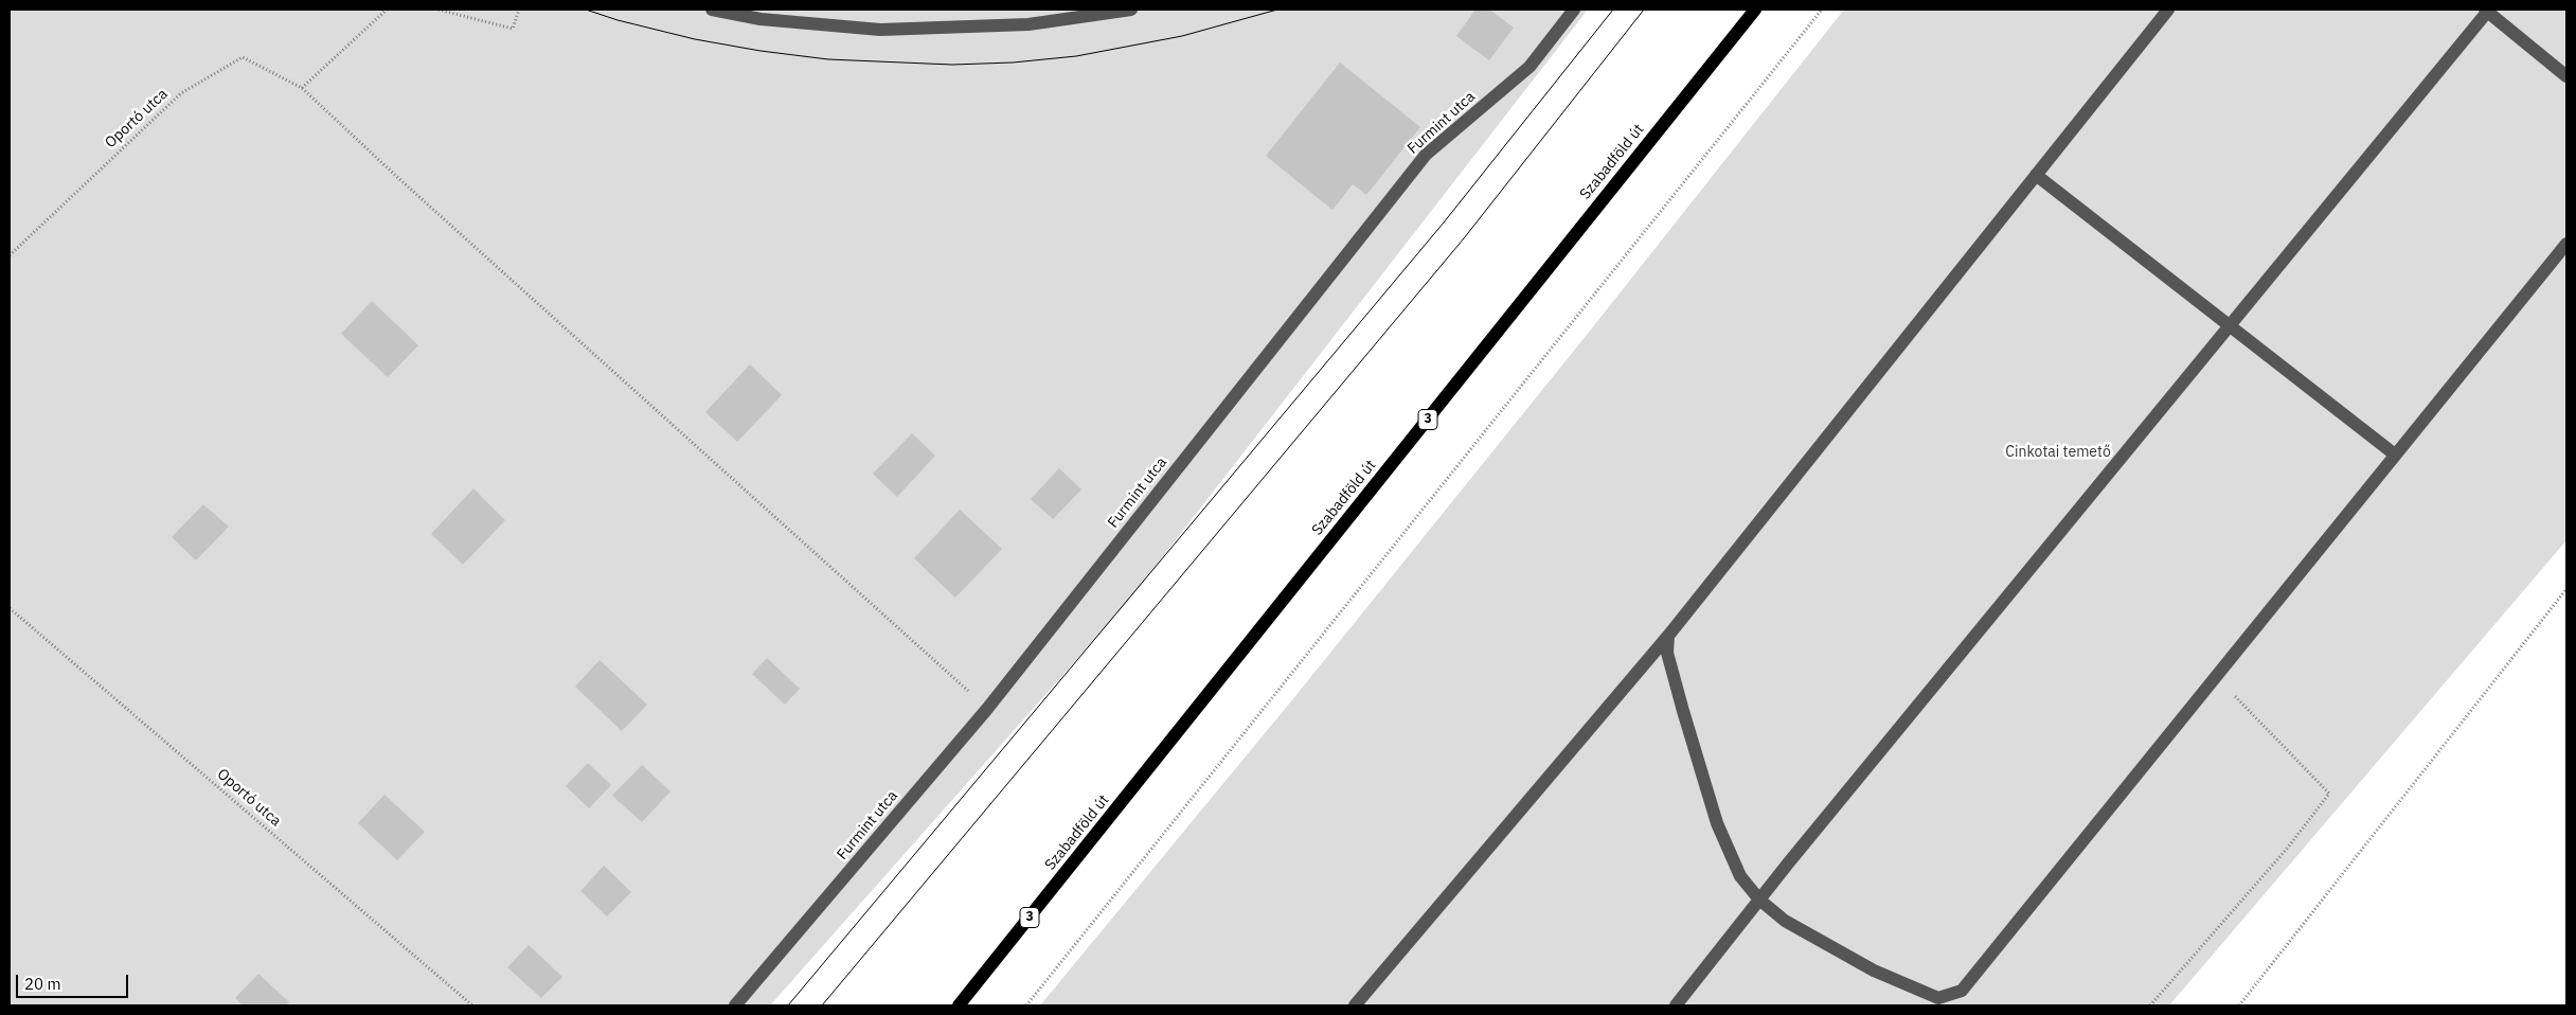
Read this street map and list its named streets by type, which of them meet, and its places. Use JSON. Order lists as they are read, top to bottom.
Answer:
{
  "streets": {
    "main road": ["Szabadföld út", "3"],
    "street": ["Furmint utca"],
    "path": ["Oportó utca"]
  },
  "parks": ["Cinkotai temető"],
  "scale_bar": "20 m"
}
